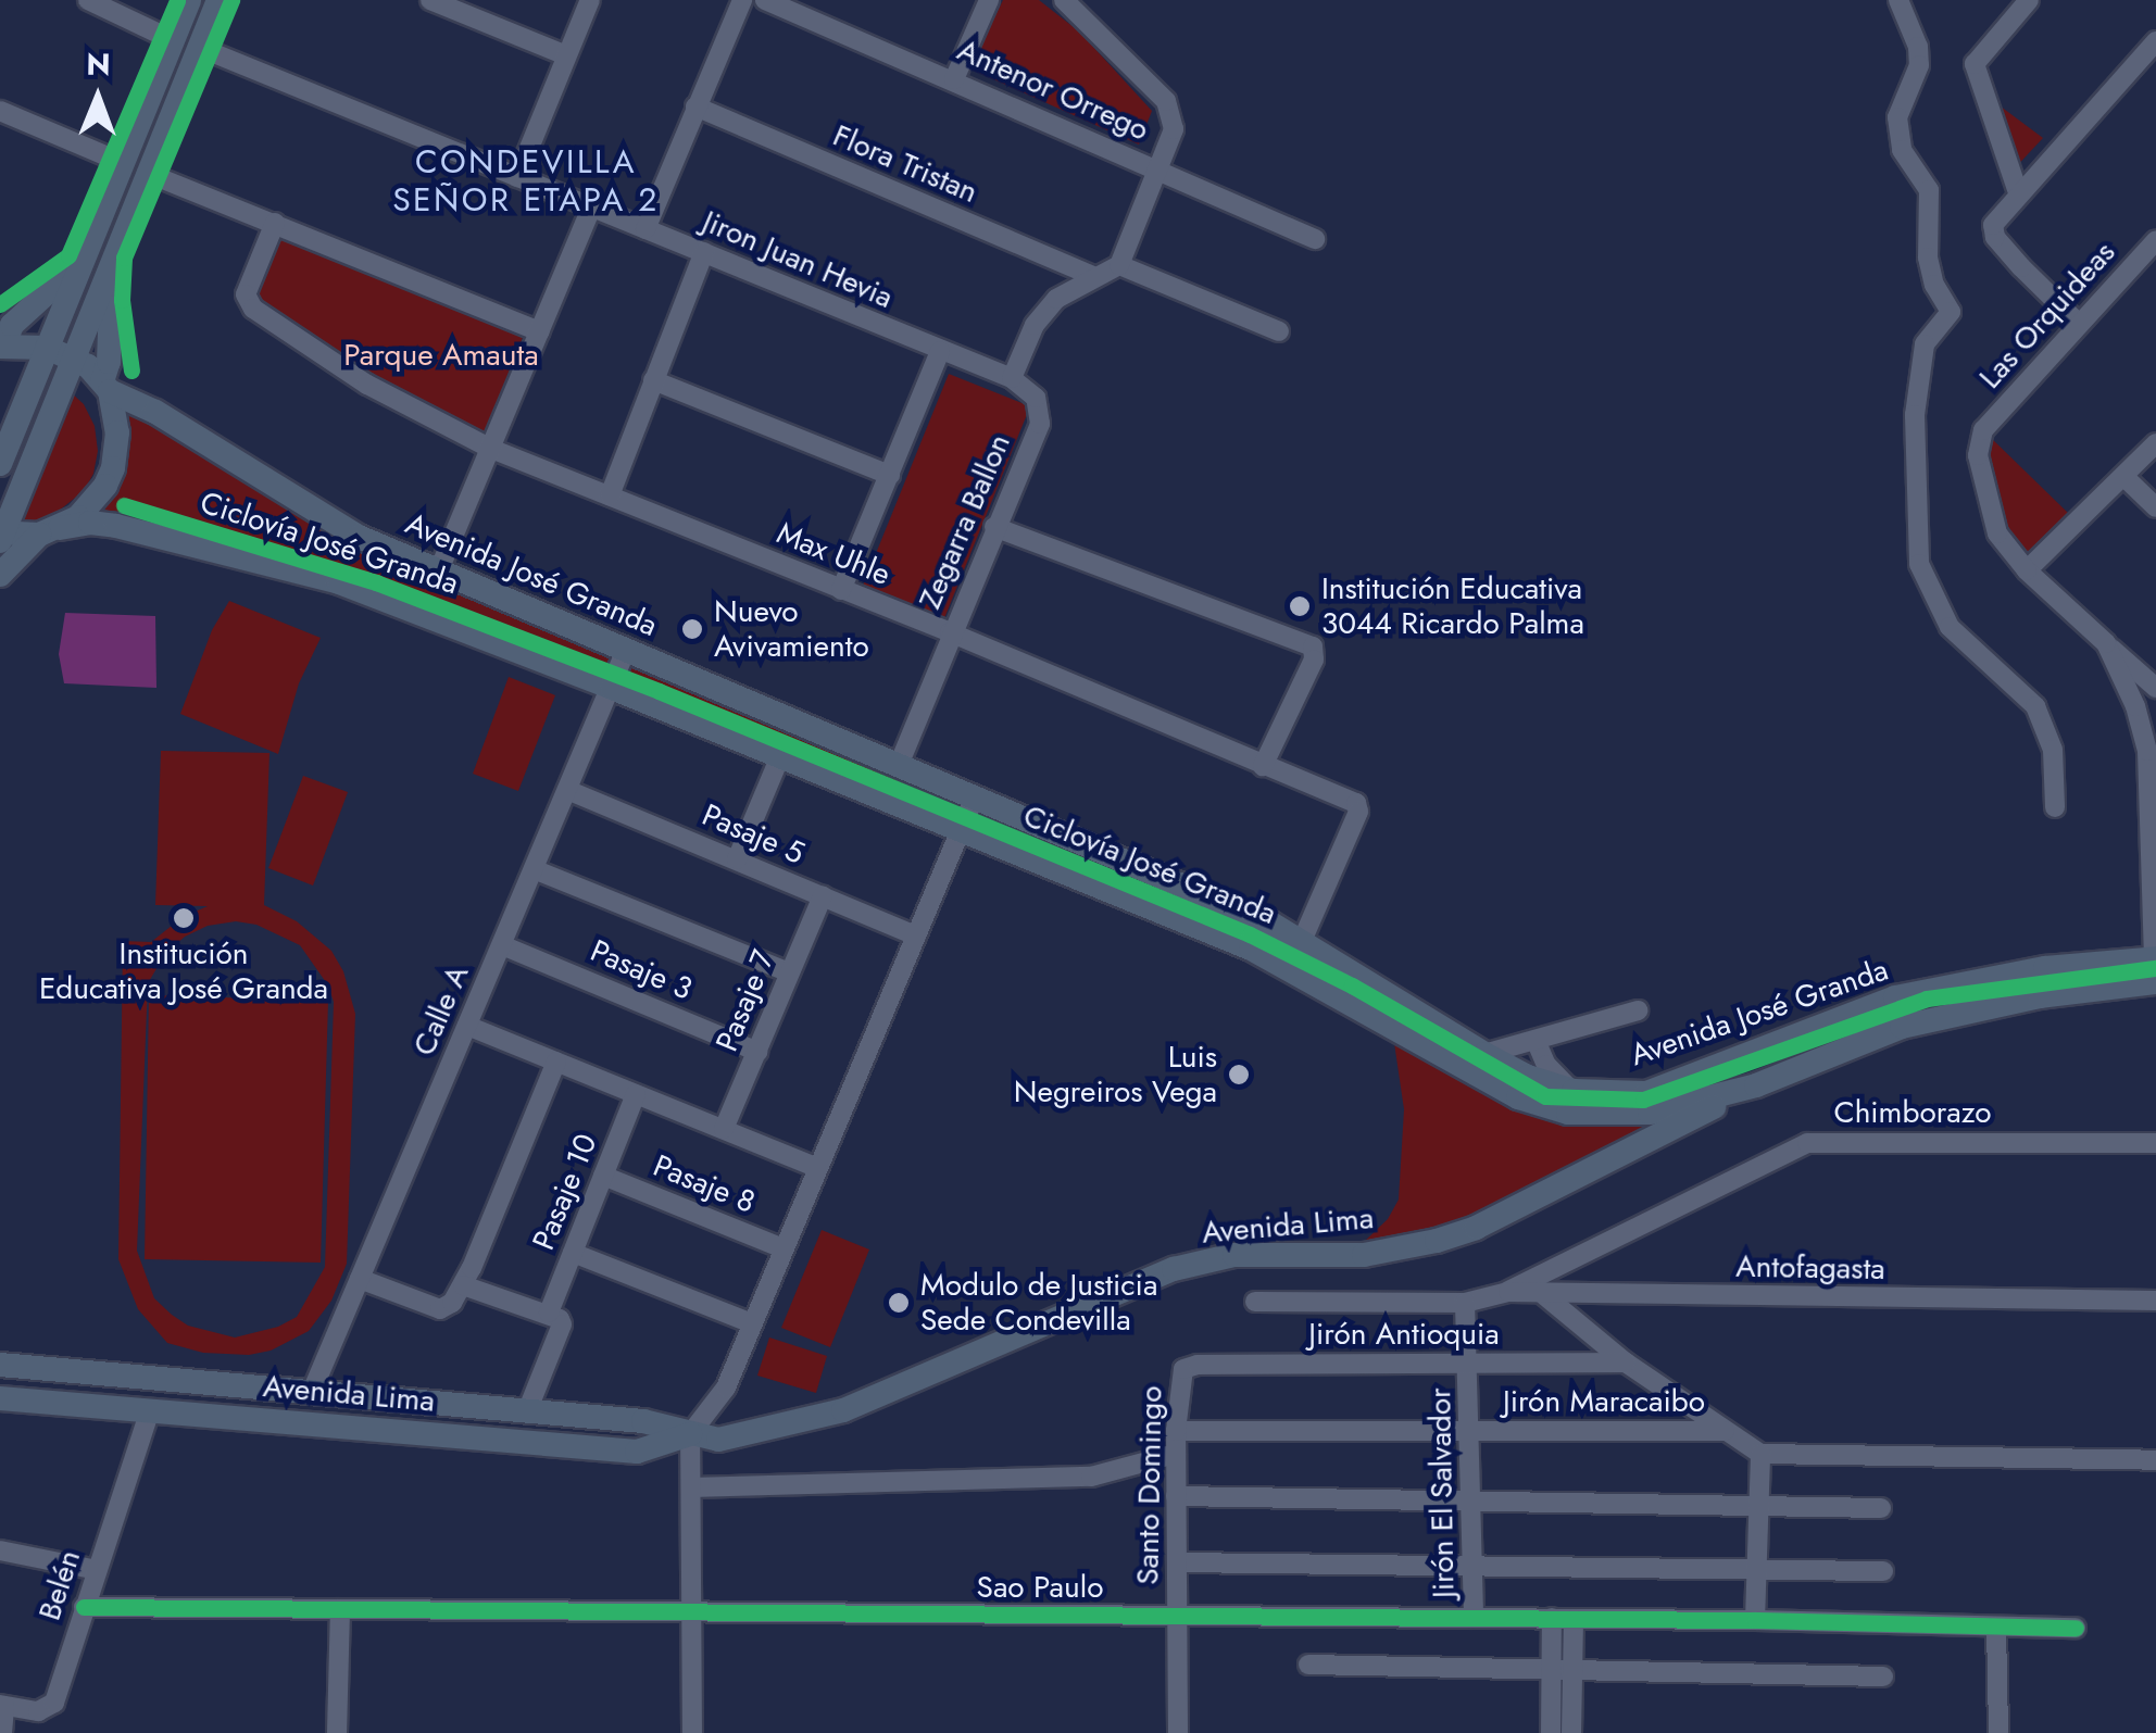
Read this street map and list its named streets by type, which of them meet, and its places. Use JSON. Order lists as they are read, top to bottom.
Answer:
{
  "streets": {
    "main road": ["Avenida José Granda", "Avenida Lima"],
    "street": [
      "Antenor Orrego",
      "Flora Tristan",
      "Jiron Juan Hevia",
      "Las Orquideas",
      "Zegarra Ballon",
      "Max Uhle",
      "Pasaje 5",
      "Pasaje 3",
      "Pasaje 7",
      "Calle A",
      "Chimborazo",
      "Pasaje 8",
      "Pasaje 10",
      "Antofagasta",
      "Jirón Antioquia",
      "Jirón Maracaibo",
      "Santo Domingo",
      "Jirón El Salvador",
      "Belén",
      "Sao Paulo"
    ],
    "cycle path": ["Ciclovía José Granda"]
  },
  "crossings": [
    ["Jiron Juan Hevia", "Zegarra Ballon"],
    ["Zegarra Ballon", "Max Uhle"],
    ["Zegarra Ballon", "Avenida José Granda"],
    ["Max Uhle", "Avenida José Granda"],
    ["Avenida José Granda", "Calle A"],
    ["Avenida José Granda", "Avenida Lima"],
    ["Pasaje 5", "Pasaje 7"],
    ["Pasaje 5", "Calle A"],
    ["Pasaje 3", "Pasaje 7"],
    ["Pasaje 3", "Calle A"],
    ["Calle A", "Avenida Lima"],
    ["Chimborazo", "Antofagasta"],
    ["Pasaje 8", "Pasaje 10"],
    ["Avenida Lima", "Belén"],
    ["Antofagasta", "Jirón El Salvador"],
    ["Jirón Antioquia", "Santo Domingo"],
    ["Jirón Antioquia", "Jirón El Salvador"],
    ["Jirón Maracaibo", "Santo Domingo"],
    ["Jirón Maracaibo", "Jirón El Salvador"],
    ["Santo Domingo", "Sao Paulo"],
    ["Jirón El Salvador", "Sao Paulo"],
    ["Belén", "Sao Paulo"]
  ],
  "districts": ["CONDEVILLA SEÑOR ETAPA 2"],
  "parks": ["Parque Amauta"],
  "places": [
    "Institución Educativa 3044 Ricardo Palma",
    "Nuevo Avivamiento",
    "Institución Educativa José Granda",
    "Luis Negreiros Vega",
    "Modulo de Justicia Sede Condevilla"
  ],
  "north": "top"
}
